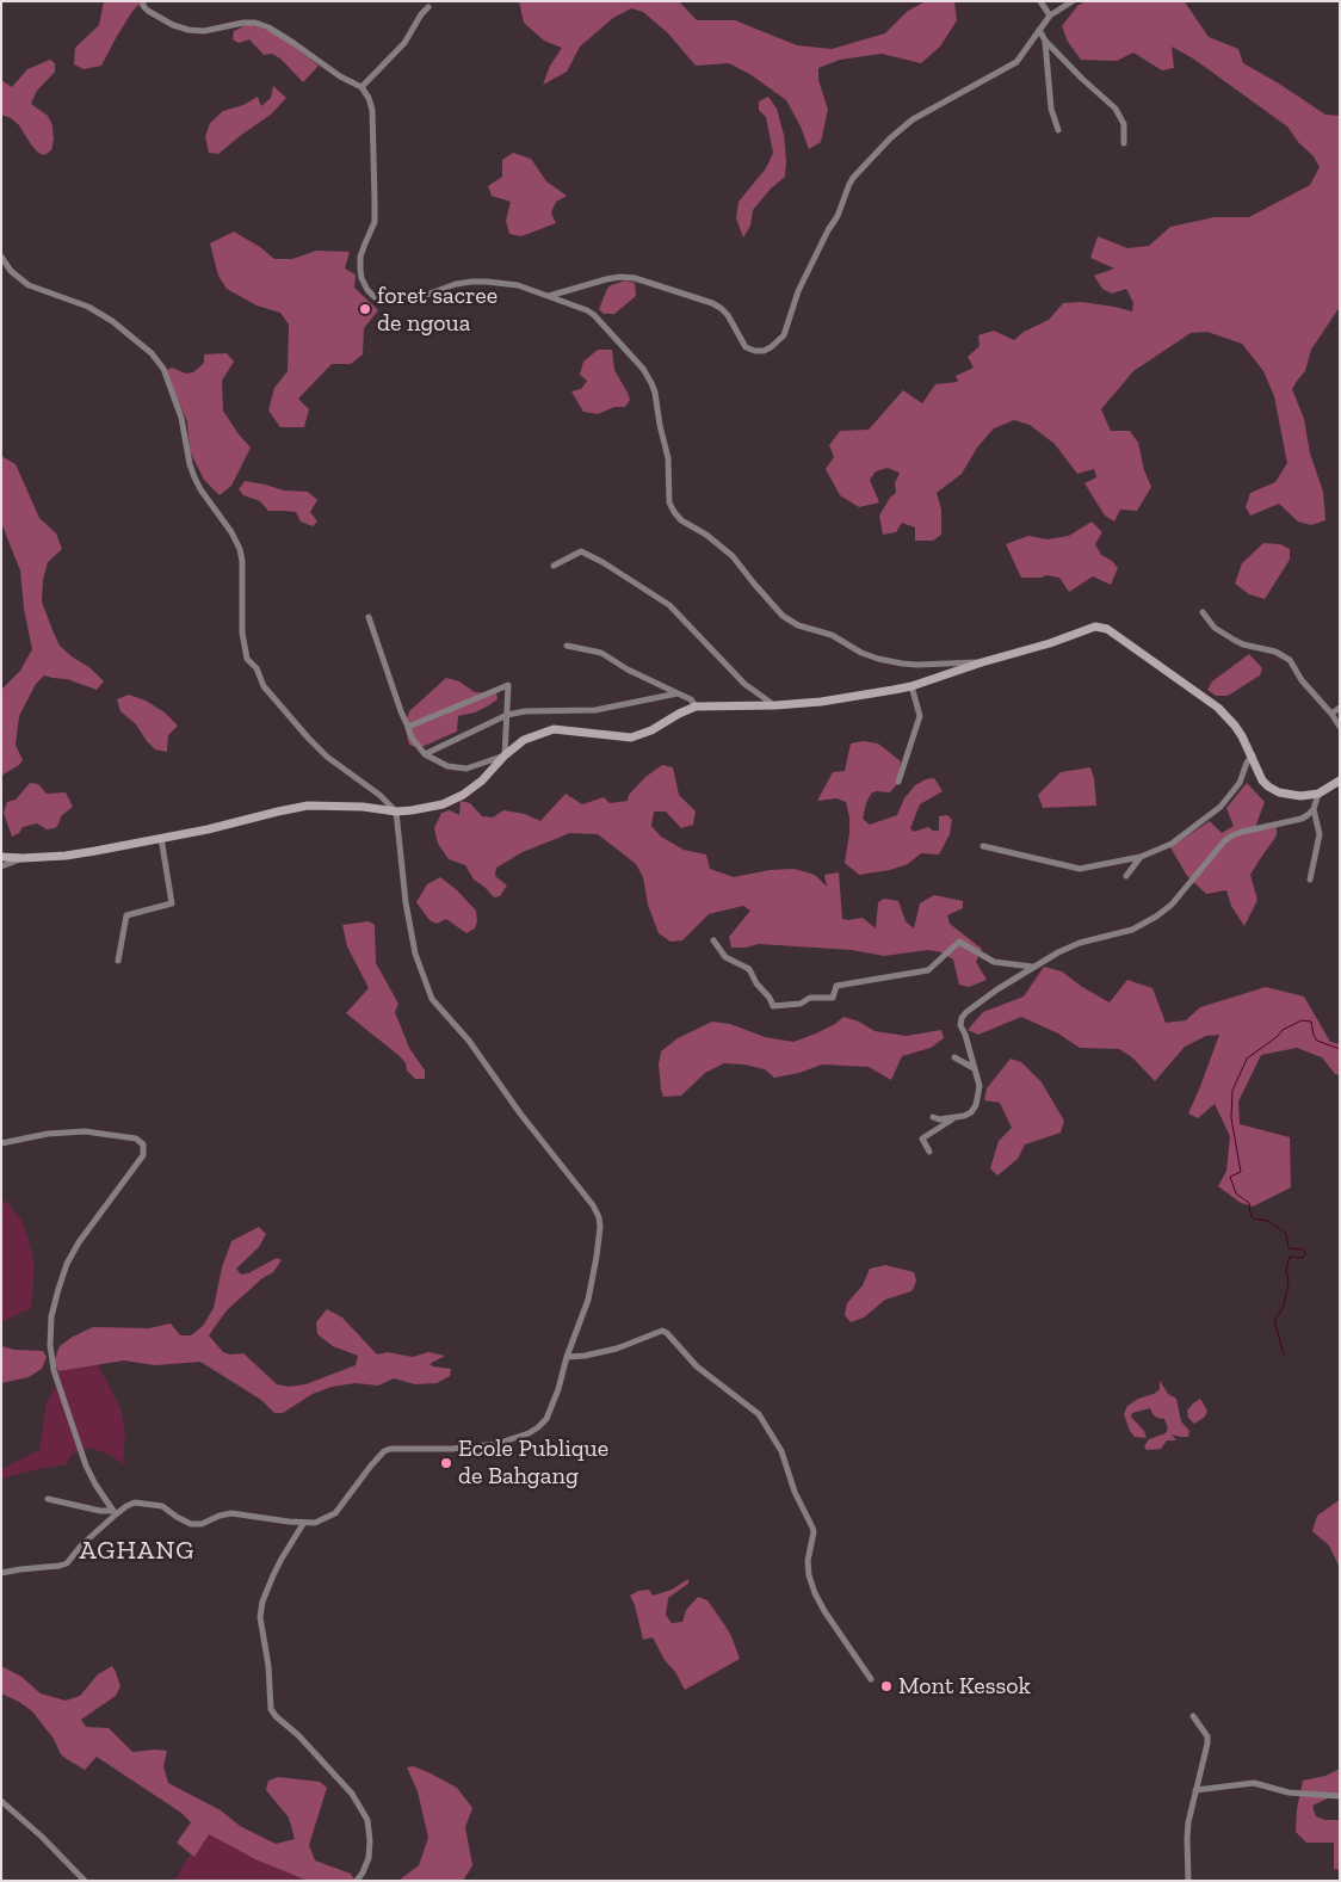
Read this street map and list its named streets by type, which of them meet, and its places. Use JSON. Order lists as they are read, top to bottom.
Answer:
{
  "districts": ["AGHANG"],
  "places": ["foret sacree de ngoua", "Ecole Publique de Bahgang", "Mont Kessok"]
}
